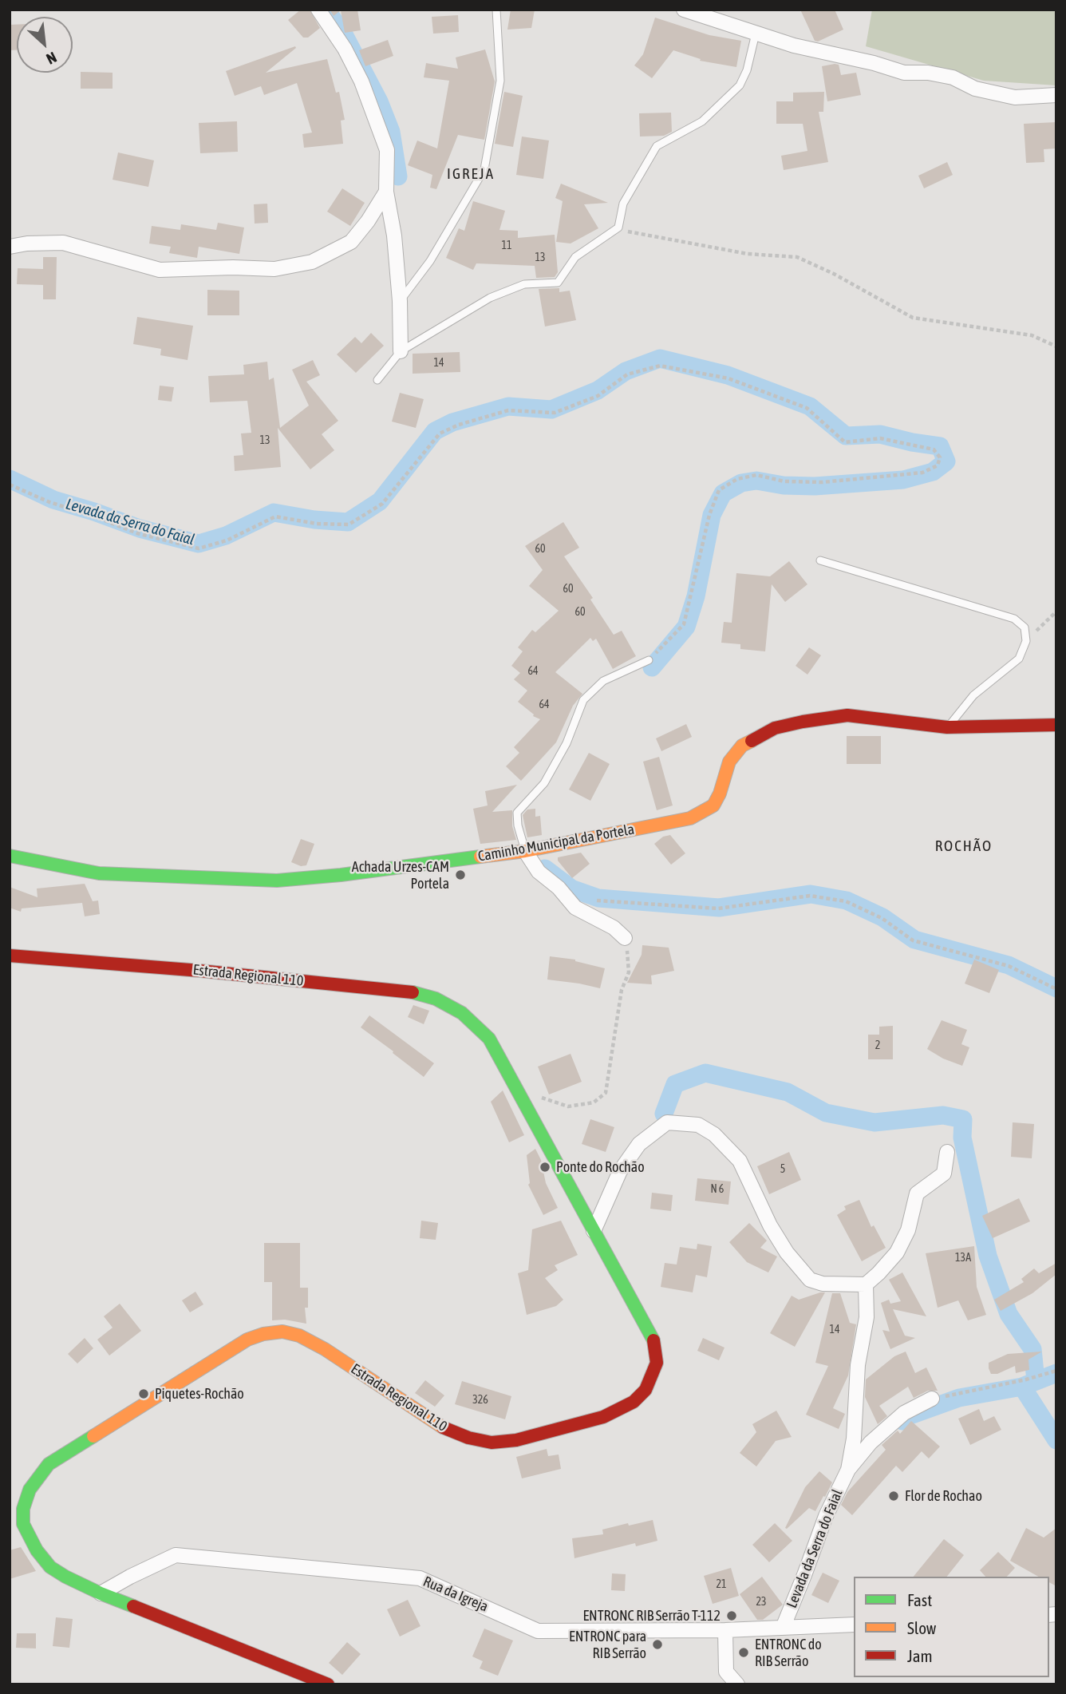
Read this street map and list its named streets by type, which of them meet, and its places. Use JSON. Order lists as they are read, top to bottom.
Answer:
{
  "streets": {
    "main road": ["Caminho Municipal da Portela", "Estrada Regional 110"],
    "street": ["Levada da Serra do Faial", "Rua da Igreja"]
  },
  "crossings": [
    ["Estrada Regional 110", "Rua da Igreja"],
    ["Levada da Serra do Faial", "Rua da Igreja"]
  ],
  "districts": ["IGREJA", "ROCHÃO"],
  "water": ["Levada da Serra do Faial"],
  "places": [
    "Achada Urzes-CAM Portela",
    "Ponte do Rochão",
    "Piquetes-Rochão",
    "Flor de Rochao",
    "ENTRONC RIB Serrão T-112",
    "ENTRONC para RIB Serrão",
    "ENTRONC do RIB Serrão"
  ],
  "house_numbers": [
    "11",
    "13",
    "14",
    "13",
    "60",
    "60",
    "60",
    "64",
    "64",
    "2",
    "5",
    "N 6",
    "13A",
    "14",
    "326",
    "21",
    "23"
  ],
  "legend": ["Fast", "Slow", "Jam"],
  "north": "bottom right"
}
